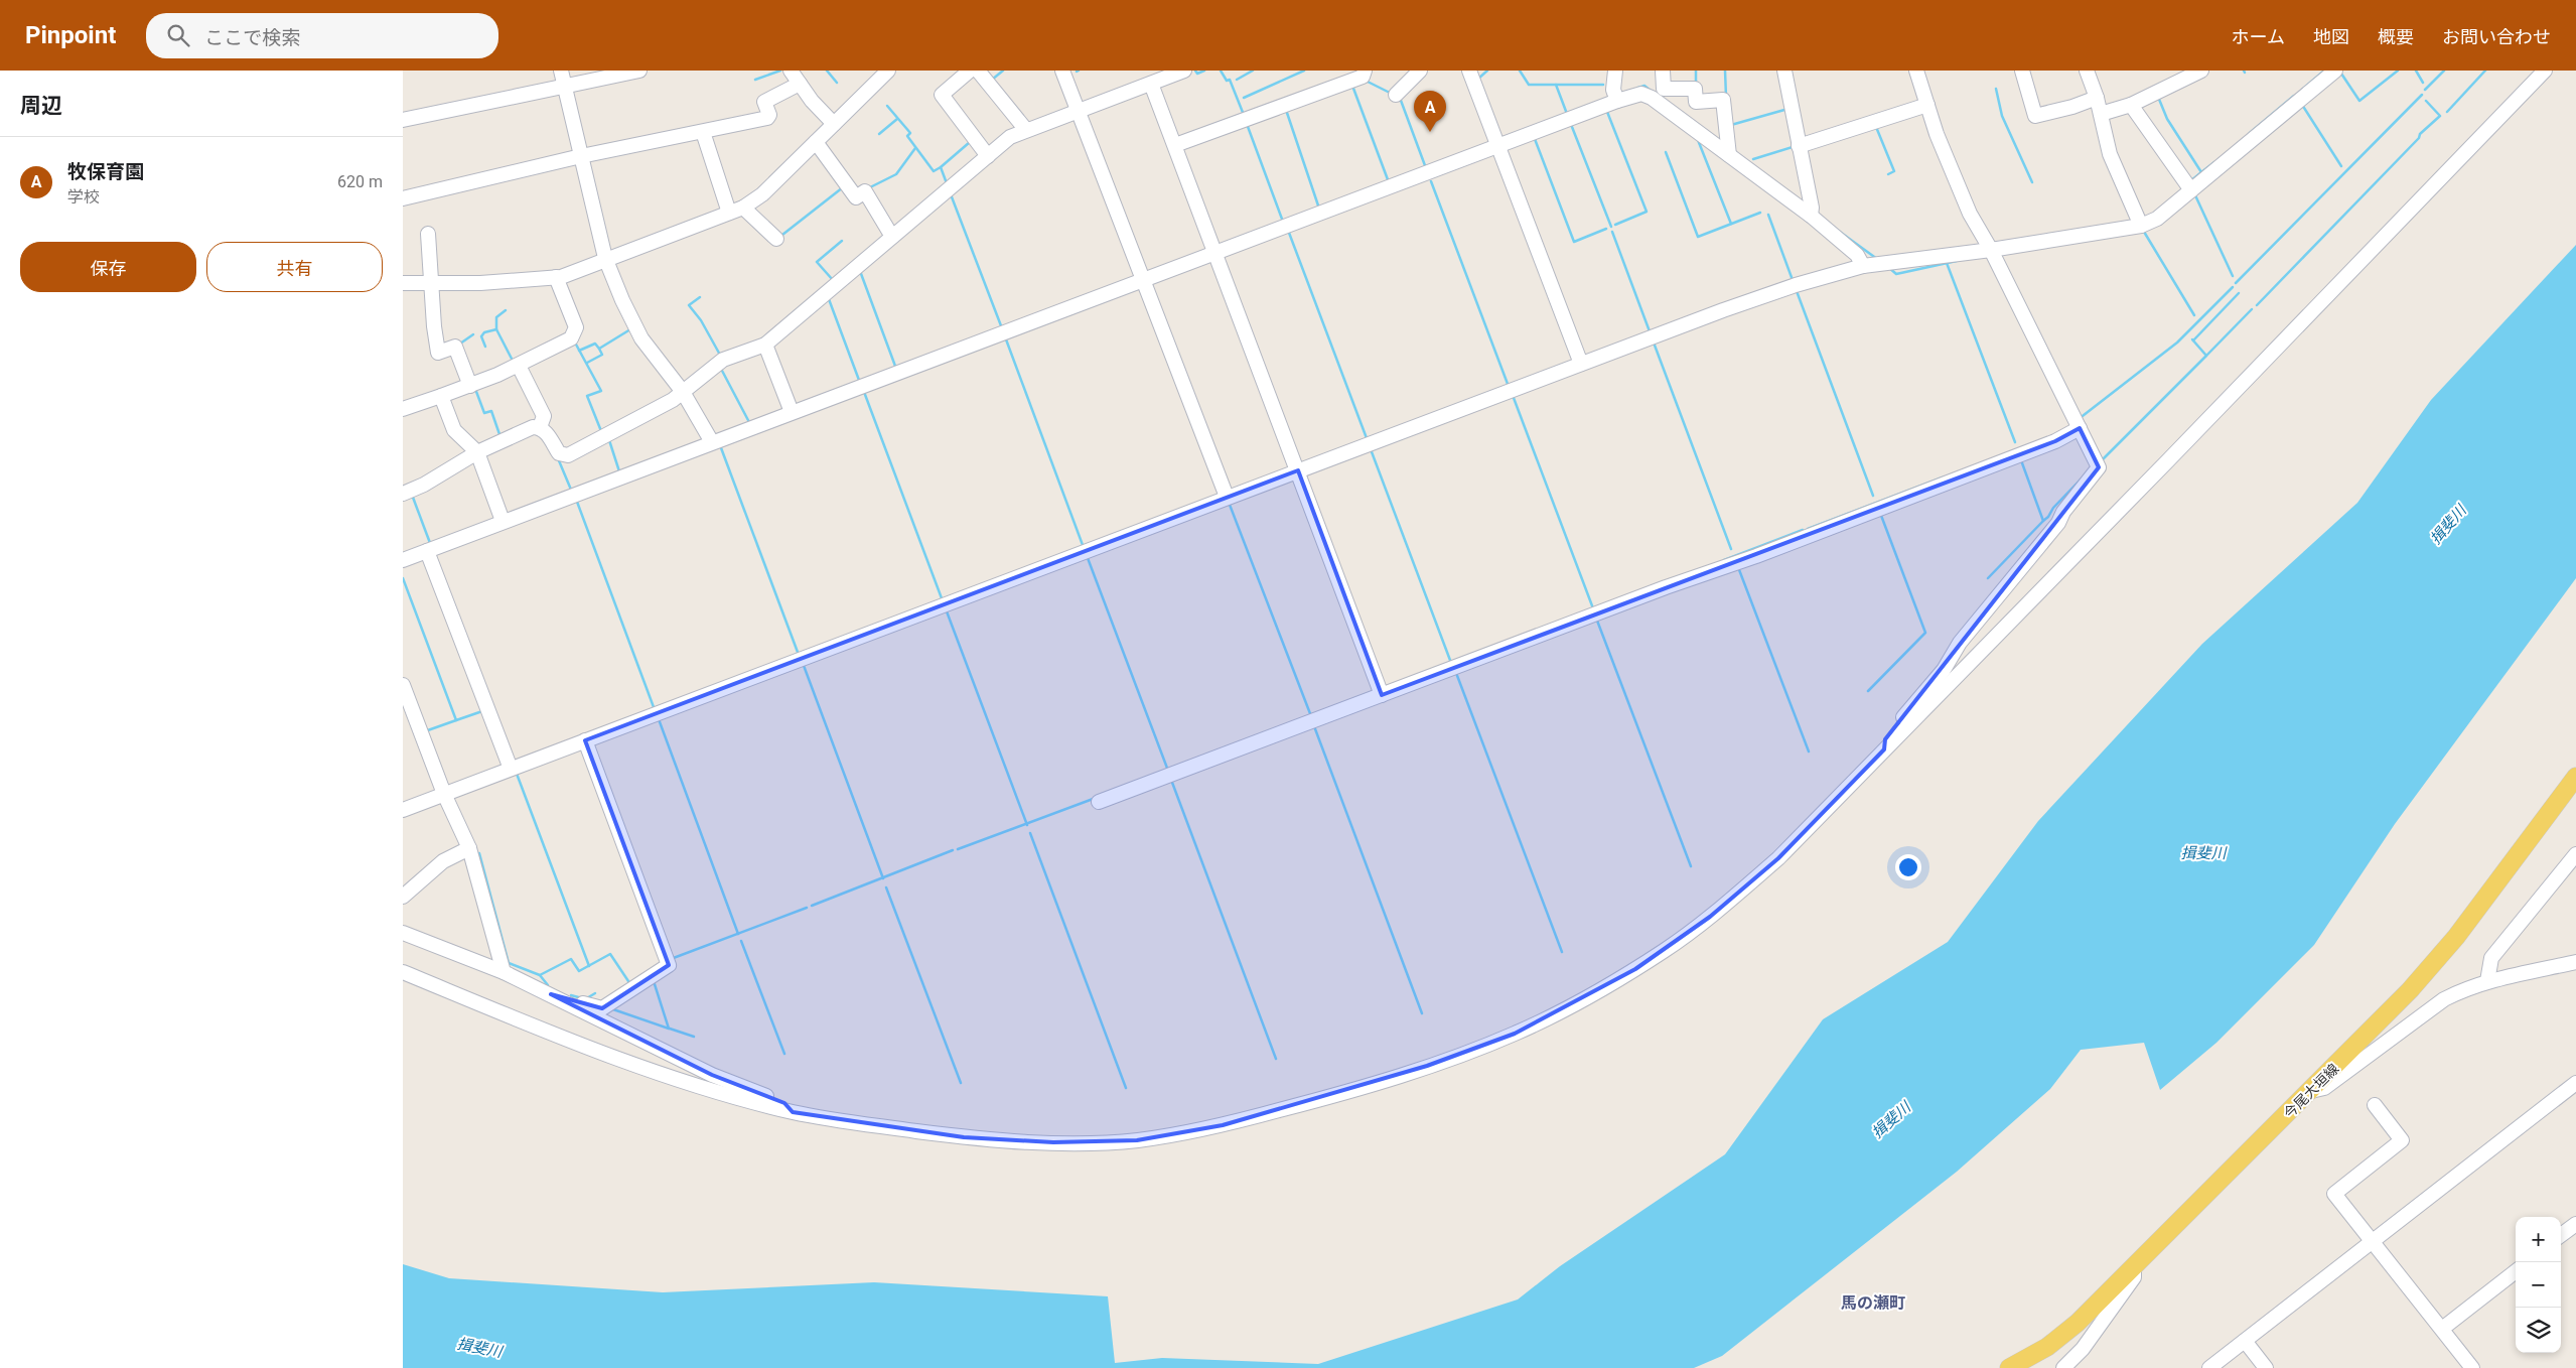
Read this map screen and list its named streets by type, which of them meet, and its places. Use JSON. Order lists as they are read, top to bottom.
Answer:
{
  "streets": {
    "main road": ["今尾大垣線"]
  },
  "districts": ["馬の瀬町"],
  "water": ["揖斐川"],
  "page": {
    "header": "Pinpoint",
    "search": "ここで検索",
    "nav": [
      "ホーム",
      "地図",
      "概要",
      "お問い合わせ"
    ],
    "heading": "周辺",
    "pins": "A",
    "list": [
      {
        "mark": "A",
        "name": "牧保育園",
        "note": "学校",
        "value": "620 m"
      }
    ],
    "buttons": ["保存", "共有"],
    "map_buttons": ["+", "−"]
  }
}
